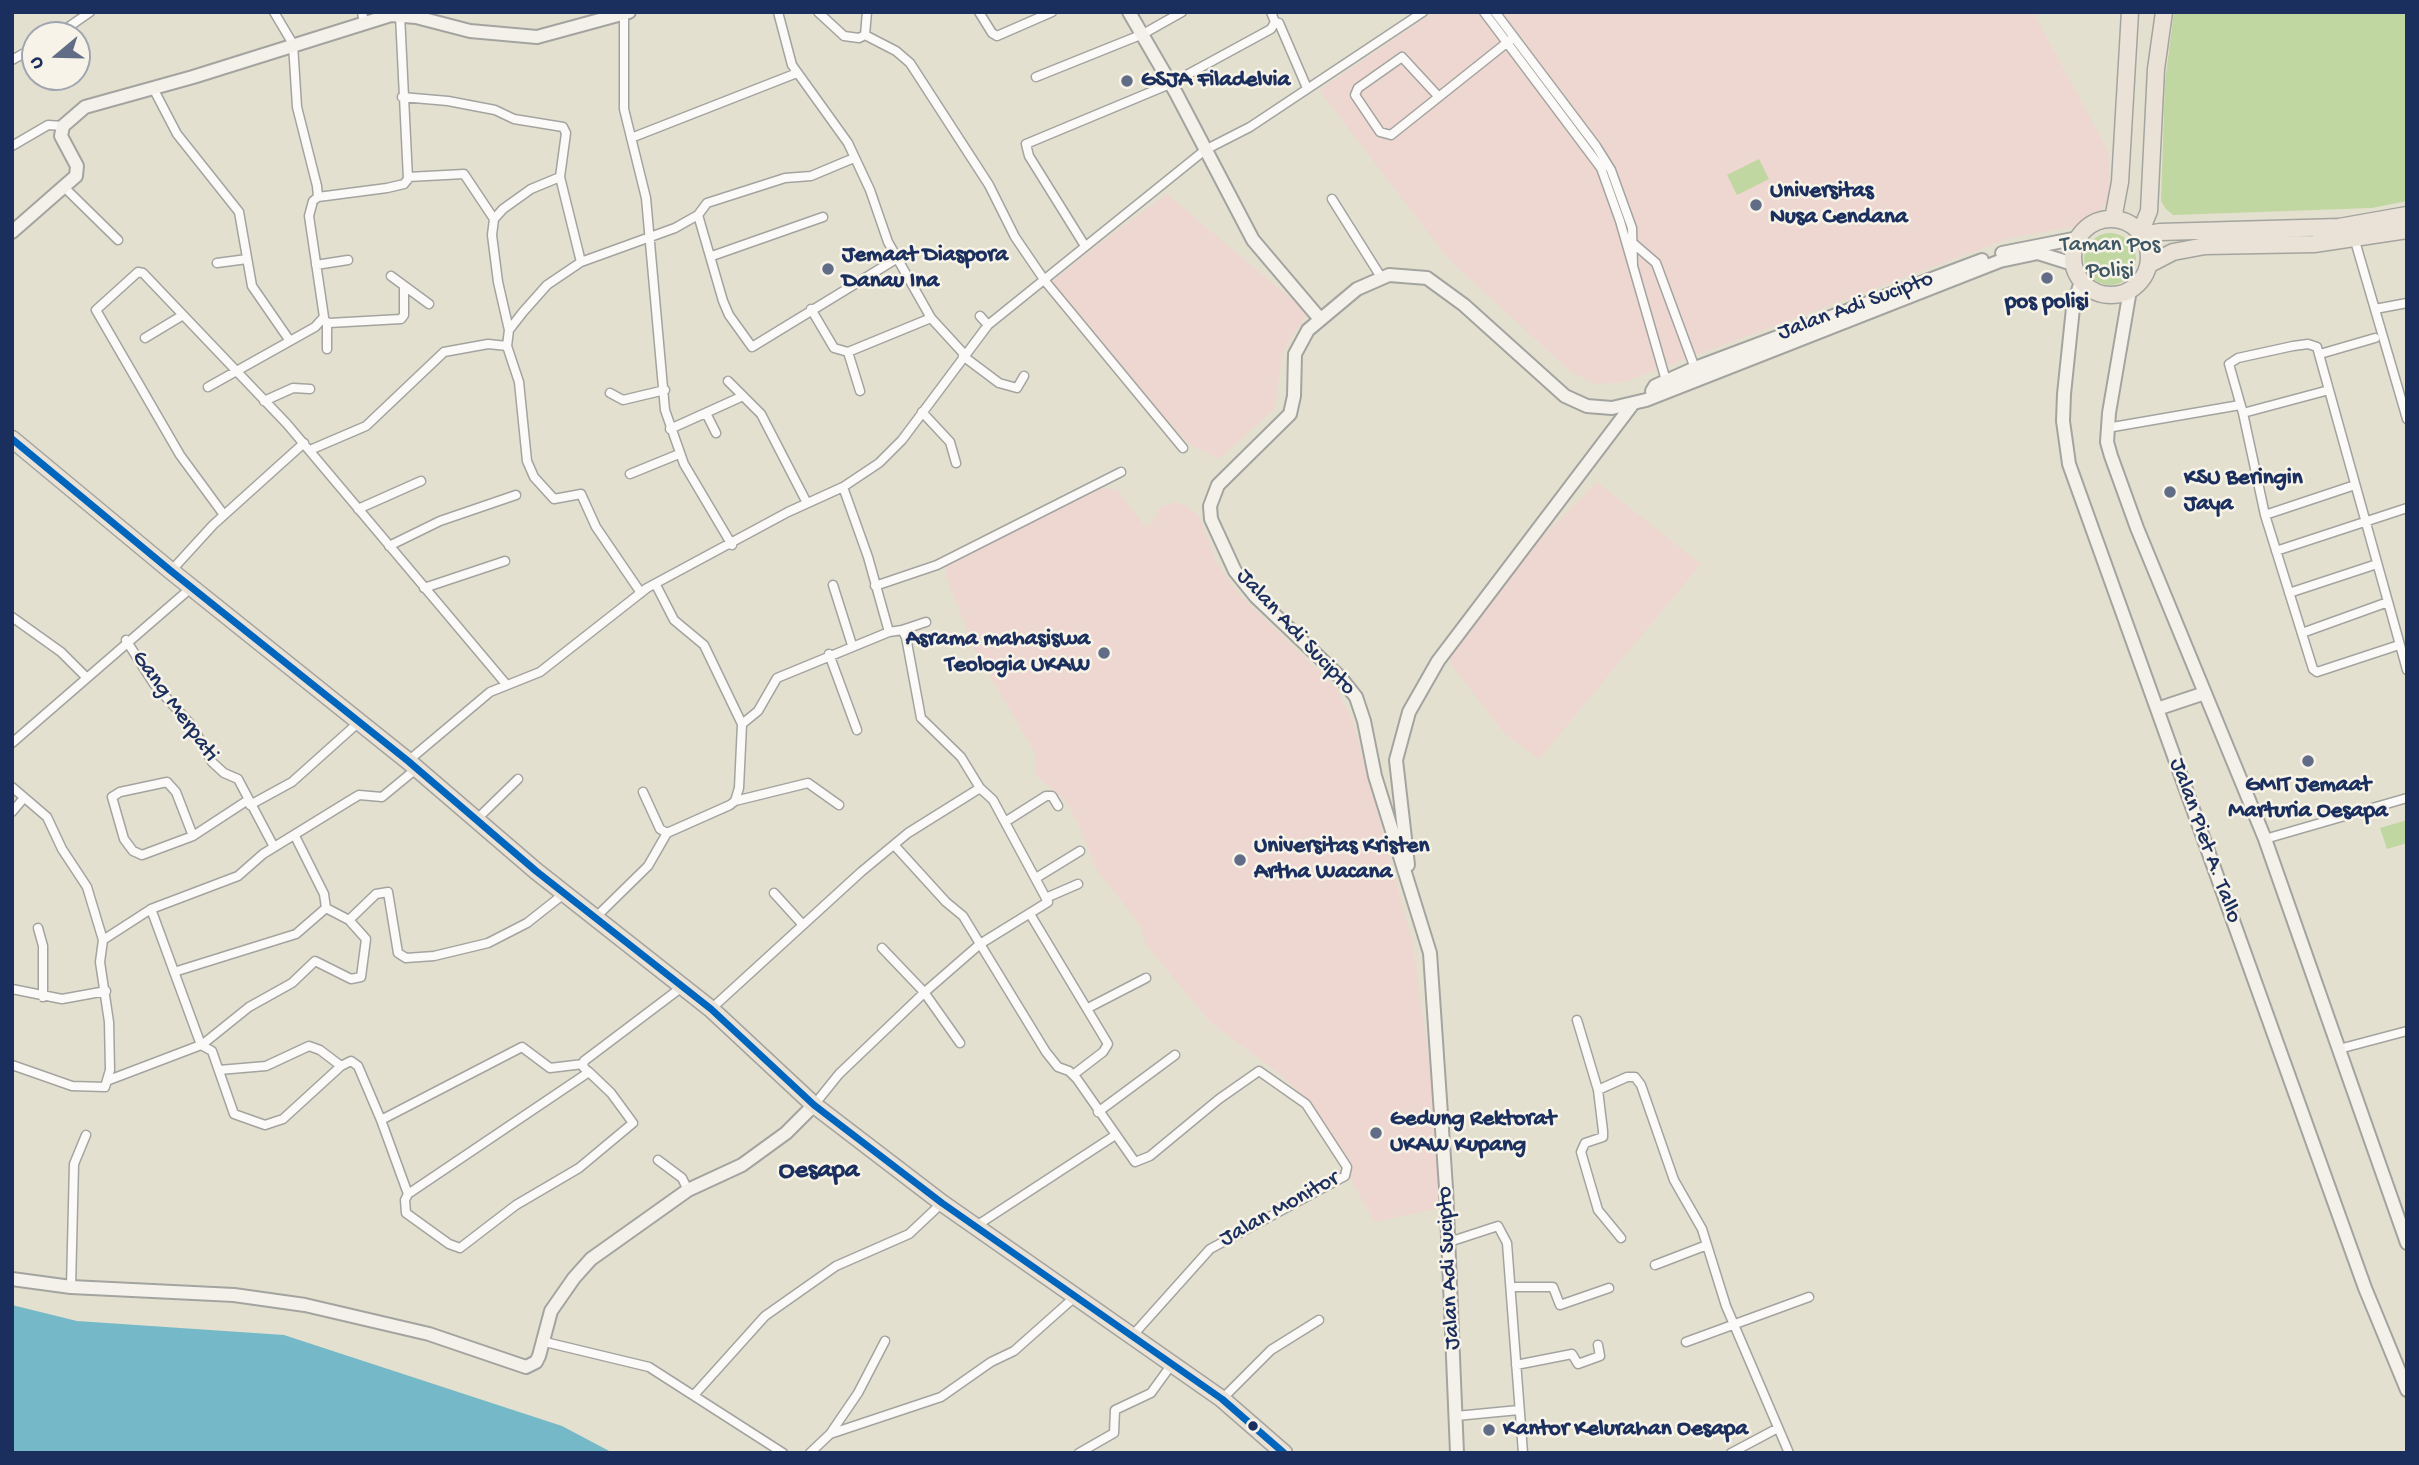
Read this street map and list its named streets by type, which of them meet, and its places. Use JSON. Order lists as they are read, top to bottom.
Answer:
{
  "streets": {
    "main road": ["Jalan Adi Sucipto", "Jalan Piet A. Tallo"],
    "street": ["Gang Merpati", "Jalan Monitor"]
  },
  "crossings": [
    ["Jalan Adi Sucipto", "Jalan Piet A. Tallo"]
  ],
  "districts": ["Oesapa"],
  "parks": ["Taman Pos Polisi"],
  "places": [
    "GSJA Filadelvia",
    "Universitas Nusa Cendana",
    "Jemaat Diaspora Danau Ina",
    "pos polisi",
    "KSU Beringin Jaya",
    "Asrama mahasiswa Teologia UKAW",
    "GMIT Jemaat Marturia Oesapa",
    "Universitas Kristen Artha Wacana",
    "Gedung Rektorat UKAW Kupang",
    "Kantor Kelurahan Oesapa"
  ],
  "north": "left"
}
